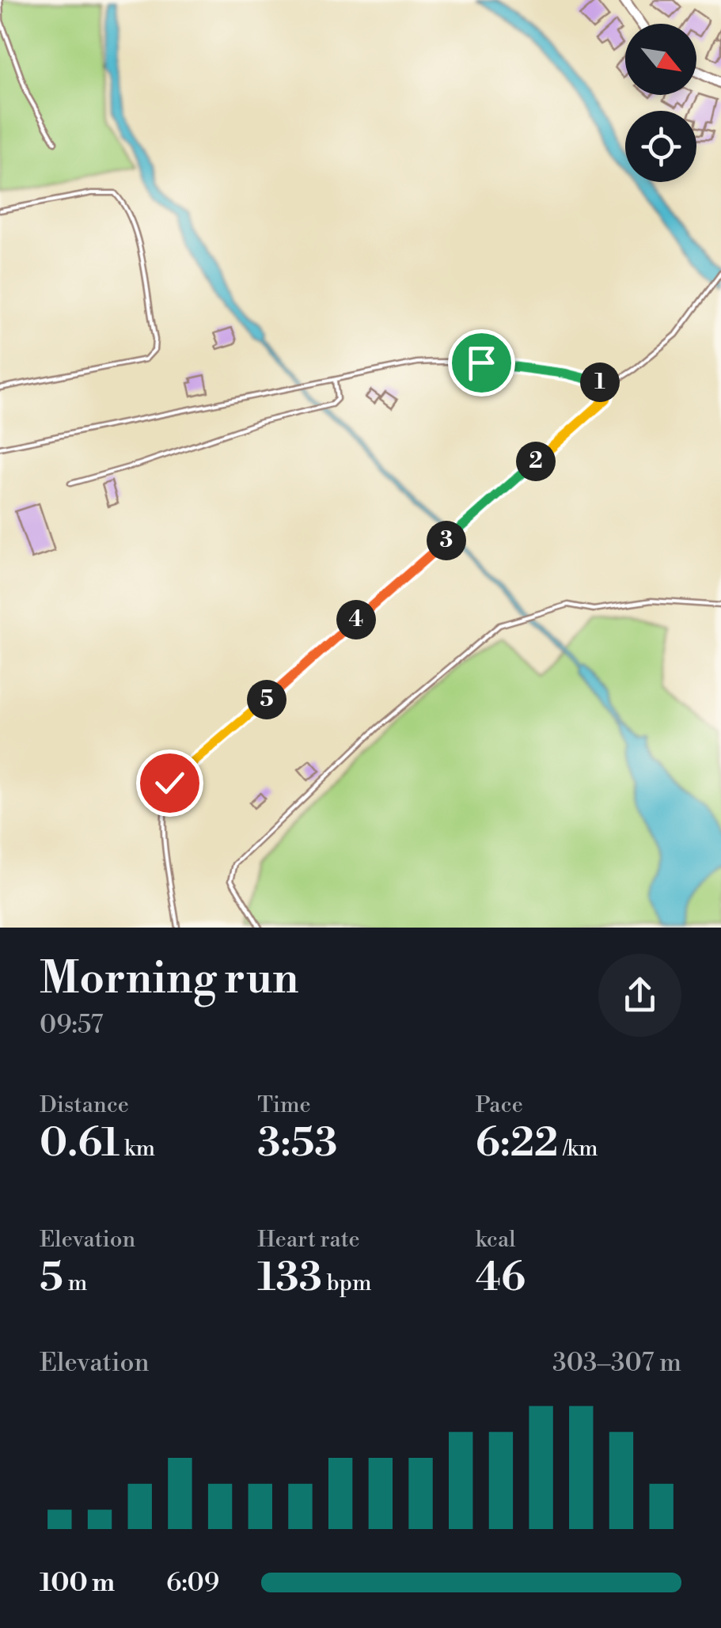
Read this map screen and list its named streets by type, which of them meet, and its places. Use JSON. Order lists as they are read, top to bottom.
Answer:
{
  "north": "bottom right",
  "page": {
    "pins": [
      "1",
      "2",
      "3",
      "4",
      "5"
    ],
    "heading": ["Morning run", "09:57"],
    "stats": [
      ["Distance", "0.61 km"],
      ["Time", "3:53"],
      ["Pace", "6:22 /km"],
      ["Elevation", "5 m"],
      ["Heart rate", "133 bpm"],
      ["kcal", "46"]
    ],
    "chart": ["Elevation", "303–307 m"],
    "list": [
      {
        "name": "100 m",
        "note": "6:09"
      }
    ]
  }
}
